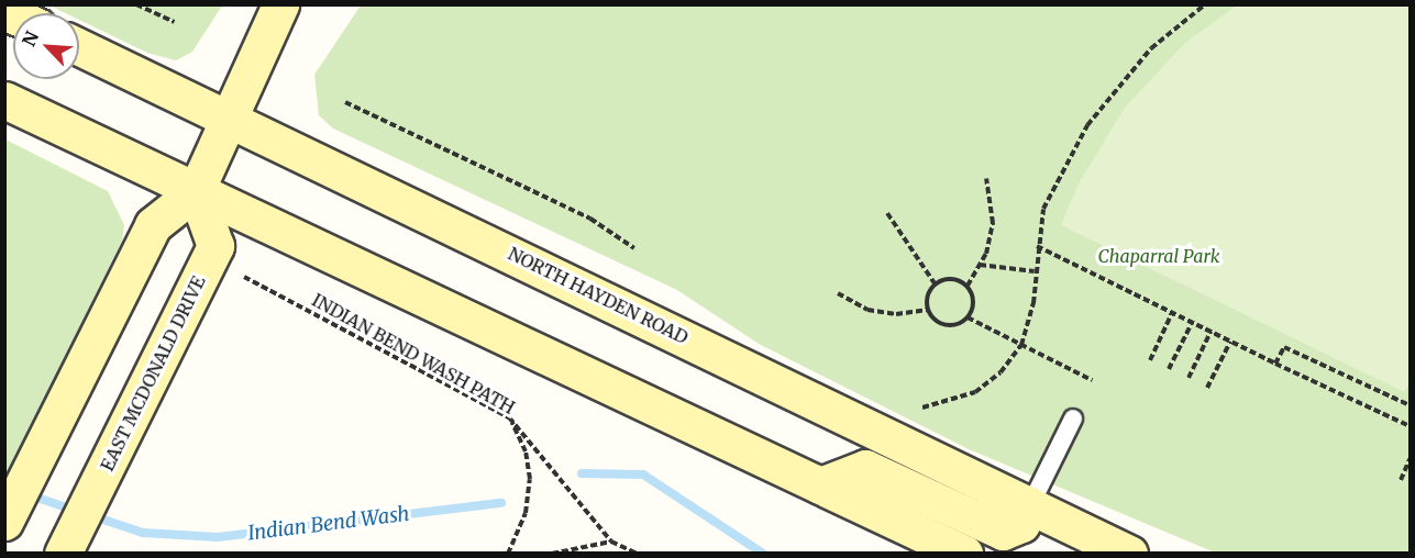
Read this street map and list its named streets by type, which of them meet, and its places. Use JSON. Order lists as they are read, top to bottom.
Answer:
{
  "streets": {
    "main road": ["NORTH HAYDEN ROAD", "EAST MCDONALD DRIVE"],
    "path": ["INDIAN BEND WASH PATH"]
  },
  "water": ["Indian Bend Wash"],
  "parks": ["Chaparral Park"],
  "north": "top left"
}
